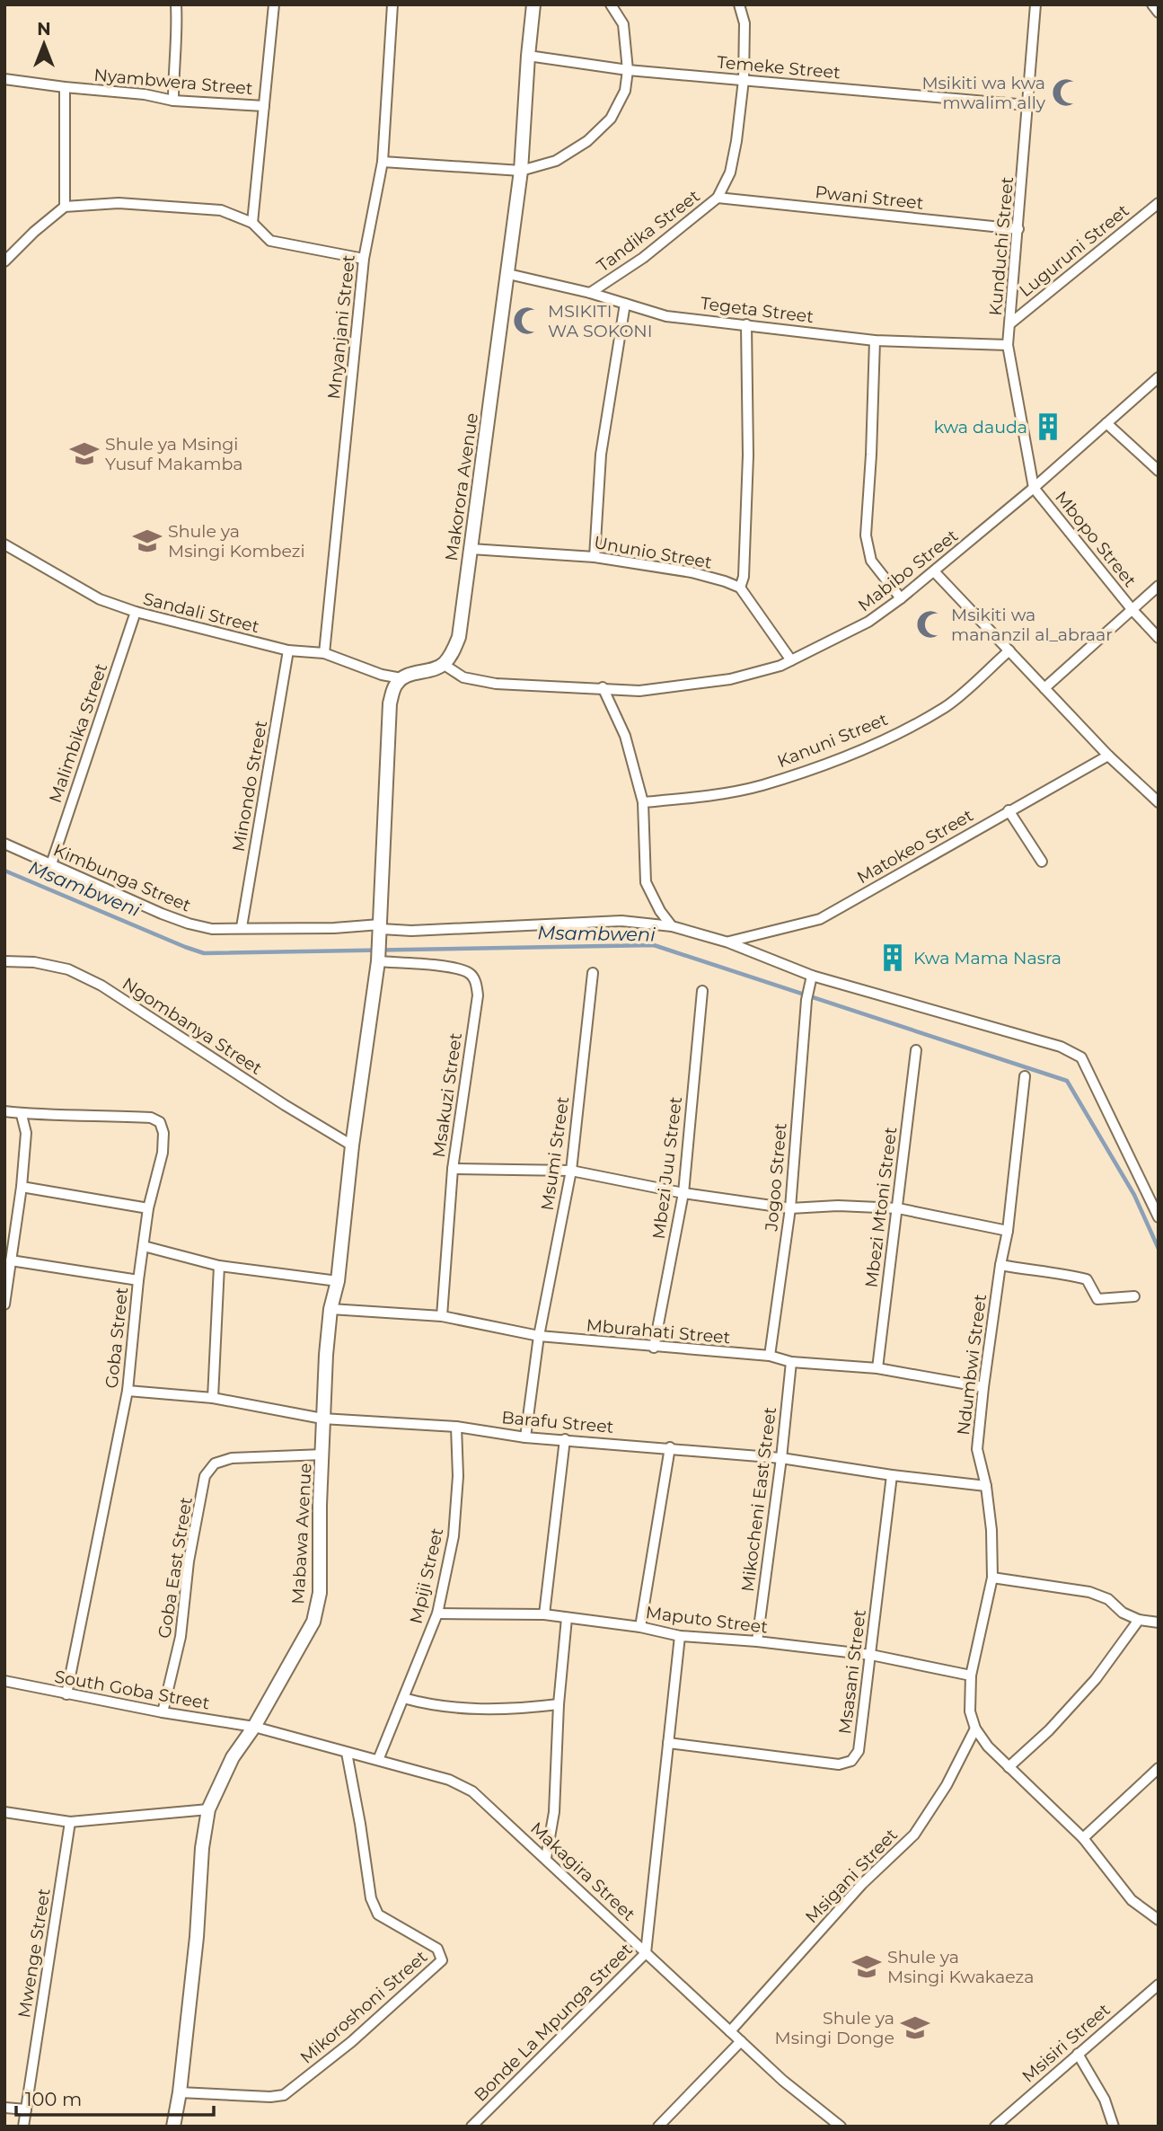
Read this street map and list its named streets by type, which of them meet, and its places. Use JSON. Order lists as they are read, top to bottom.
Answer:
{
  "streets": {
    "street": [
      "Temeke Street",
      "Nyambwera Street",
      "Pwani Street",
      "Tandika Street",
      "Kunduchi Street",
      "Luguruni Street",
      "Tegeta Street",
      "Mnyanjani Street",
      "Makorora Avenue",
      "Mbopo Street",
      "Ununio Street",
      "Mabibo Street",
      "Sandali Street",
      "Malimbika Street",
      "Kanuni Street",
      "Minondo Street",
      "Matokeo Street",
      "Kimbunga Street",
      "Ngombanya Street",
      "Msakuzi Street",
      "Msumi Street",
      "Mbezi Juu Street",
      "Jogoo Street",
      "Mbezi Mtoni Street",
      "Mburahati Street",
      "Goba Street",
      "Ndumbwi Street",
      "Barafu Street",
      "Mikocheni East Street",
      "Mabawa Avenue",
      "Goba East Street",
      "Mpiji Street",
      "Maputo Street",
      "Msasani Street",
      "South Goba Street",
      "Makagira Street",
      "Msigani Street",
      "Mwenge Street",
      "Mikoroshoni Street",
      "Bonde La Mpunga Street",
      "Msisiri Street"
    ]
  },
  "crossings": [
    ["Temeke Street", "Tandika Street"],
    ["Temeke Street", "Kunduchi Street"],
    ["Temeke Street", "Makorora Avenue"],
    ["Pwani Street", "Tandika Street"],
    ["Pwani Street", "Kunduchi Street"],
    ["Tandika Street", "Tegeta Street"],
    ["Kunduchi Street", "Luguruni Street"],
    ["Kunduchi Street", "Tegeta Street"],
    ["Kunduchi Street", "Mbopo Street"],
    ["Kunduchi Street", "Mabibo Street"],
    ["Tegeta Street", "Makorora Avenue"],
    ["Mnyanjani Street", "Sandali Street"],
    ["Makorora Avenue", "Ununio Street"],
    ["Makorora Avenue", "Mabibo Street"],
    ["Mbopo Street", "Mabibo Street"],
    ["Sandali Street", "Malimbika Street"],
    ["Sandali Street", "Minondo Street"],
    ["Malimbika Street", "Kimbunga Street"],
    ["Minondo Street", "Kimbunga Street"],
    ["Matokeo Street", "Kimbunga Street"],
    ["Kimbunga Street", "Jogoo Street"],
    ["Kimbunga Street", "Mabawa Avenue"],
    ["Ngombanya Street", "Mabawa Avenue"],
    ["Msakuzi Street", "Mburahati Street"],
    ["Msakuzi Street", "Mabawa Avenue"],
    ["Msumi Street", "Mburahati Street"],
    ["Msumi Street", "Barafu Street"],
    ["Mbezi Juu Street", "Mburahati Street"],
    ["Jogoo Street", "Mburahati Street"],
    ["Mbezi Mtoni Street", "Mburahati Street"],
    ["Mburahati Street", "Ndumbwi Street"],
    ["Mburahati Street", "Mikocheni East Street"],
    ["Mburahati Street", "Mabawa Avenue"],
    ["Goba Street", "Barafu Street"],
    ["Goba Street", "South Goba Street"],
    ["Ndumbwi Street", "Barafu Street"],
    ["Ndumbwi Street", "Maputo Street"],
    ["Ndumbwi Street", "Msigani Street"],
    ["Barafu Street", "Mikocheni East Street"],
    ["Barafu Street", "Mabawa Avenue"],
    ["Barafu Street", "Mpiji Street"],
    ["Barafu Street", "Msasani Street"],
    ["Mikocheni East Street", "Maputo Street"],
    ["Mabawa Avenue", "Goba East Street"],
    ["Mabawa Avenue", "South Goba Street"],
    ["Mabawa Avenue", "Makagira Street"],
    ["Mabawa Avenue", "Mikoroshoni Street"],
    ["Goba East Street", "South Goba Street"],
    ["Mpiji Street", "Maputo Street"],
    ["Mpiji Street", "Makagira Street"],
    ["Maputo Street", "Msasani Street"],
    ["Maputo Street", "Bonde La Mpunga Street"],
    ["Msasani Street", "Bonde La Mpunga Street"],
    ["South Goba Street", "Makagira Street"],
    ["Makagira Street", "Msigani Street"],
    ["Makagira Street", "Mikoroshoni Street"],
    ["Makagira Street", "Bonde La Mpunga Street"]
  ],
  "water": ["Msambweni"],
  "places": {
    "mosque": ["Msikiti wa kwa mwalim ally", "MSIKITI WA SOKONI", "Msikiti wa mananzil al_abraar"],
    "building": ["kwa dauda", "Kwa Mama Nasra"],
    "school or university": [
      "Shule ya Msingi Yusuf Makamba",
      "Shule ya Msingi Kombezi",
      "Shule ya Msingi Kwakaeza",
      "Shule ya Msingi Donge"
    ]
  },
  "scale_bar": "100 m",
  "north": "top"
}
